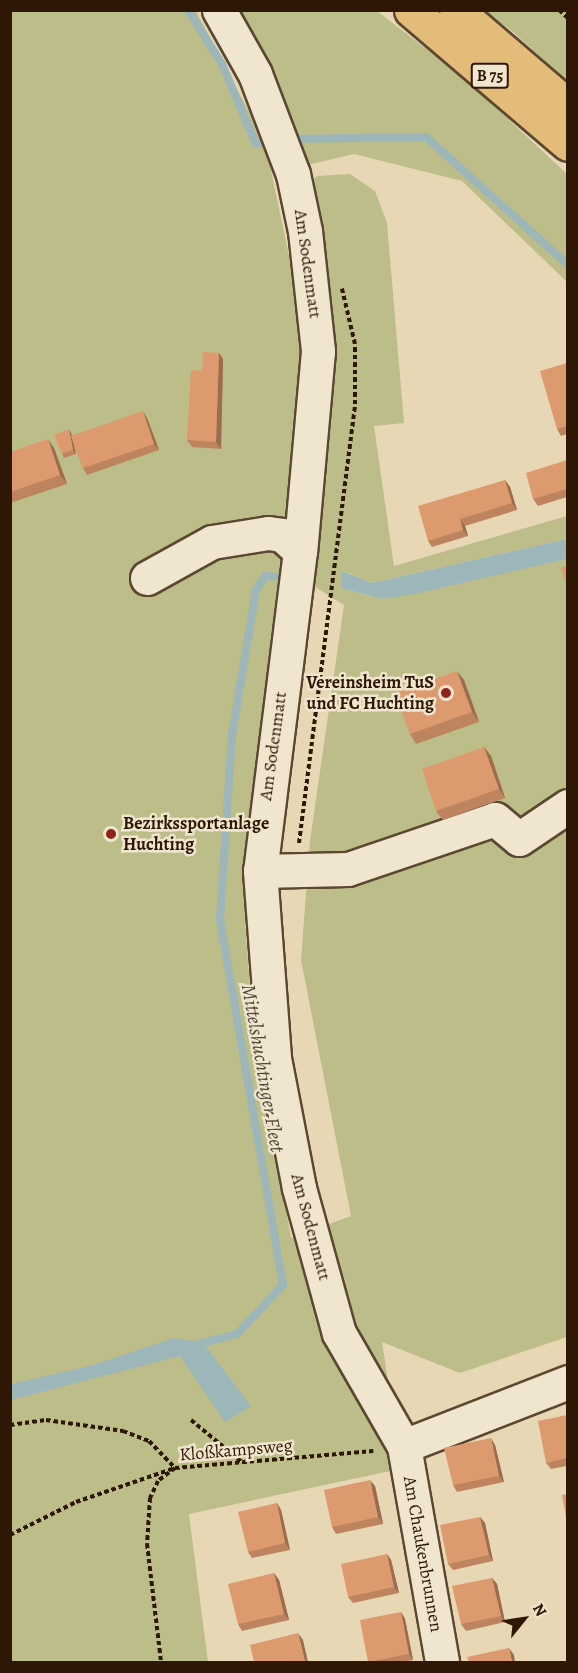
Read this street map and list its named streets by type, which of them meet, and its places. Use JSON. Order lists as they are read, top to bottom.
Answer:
{
  "streets": {
    "highway": ["B 75"],
    "street": ["Am Sodenmatt", "Am Chaukenbrunnen"],
    "path": ["Kloßkampsweg"]
  },
  "crossings": [
    ["Am Sodenmatt", "Kloßkampsweg"],
    ["Am Sodenmatt", "Am Chaukenbrunnen"],
    ["Kloßkampsweg", "Am Chaukenbrunnen"]
  ],
  "water": ["Mittelshuchtinger Fleet"],
  "places": ["Vereinsheim TuS und FC Huchting", "Bezirkssportanlage Huchting"],
  "north": "top right"
}
